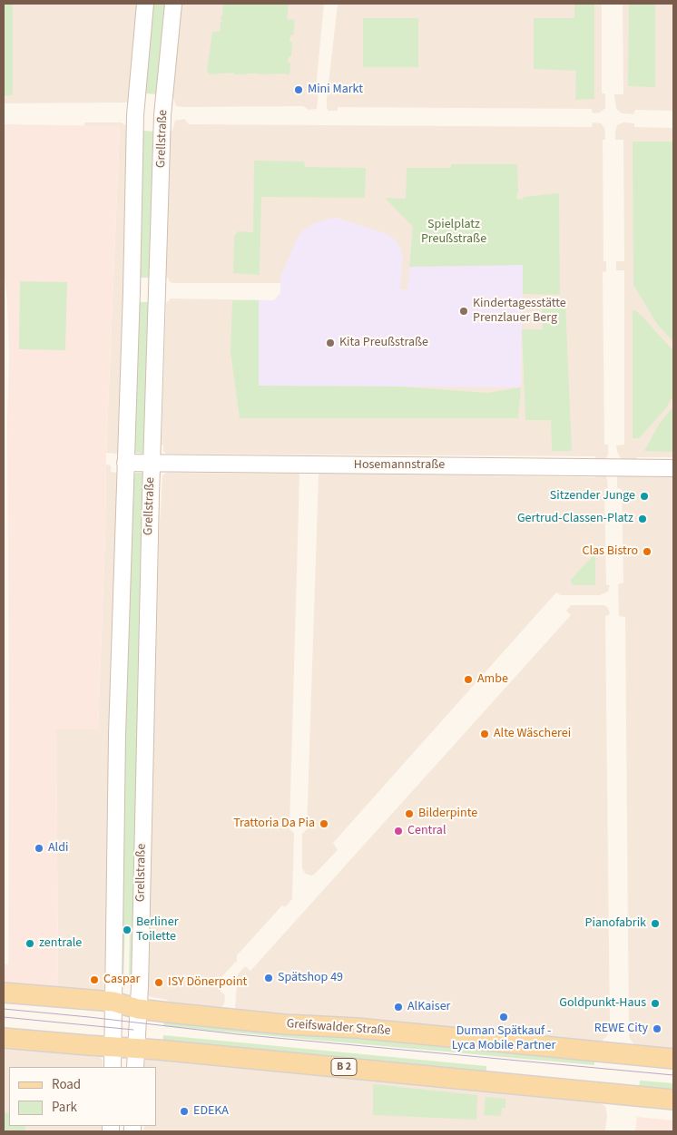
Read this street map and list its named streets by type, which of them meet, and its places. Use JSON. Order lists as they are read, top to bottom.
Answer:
{
  "streets": {
    "main road": ["Greifswalder Straße", "B 2"],
    "street": ["Grellstraße", "Hosemannstraße"]
  },
  "crossings": [
    ["Grellstraße", "Hosemannstraße"],
    ["Grellstraße", "Greifswalder Straße"],
    ["Grellstraße", "B 2"]
  ],
  "parks": ["Spielplatz Preußstraße"],
  "places": [
    "Mini Markt",
    "Kindertagesstätte Prenzlauer Berg",
    "Kita Preußstraße",
    "Sitzender Junge",
    "Gertrud-Classen-Platz",
    "Clas Bistro",
    "Ambe",
    "Alte Wäscherei",
    "Bilderpinte",
    "Trattoria Da Pia",
    "Central",
    "Aldi",
    "Pianofabrik",
    "Berliner Toilette",
    "zentrale",
    "Spätshop 49",
    "Caspar",
    "ISY Dönerpoint",
    "Goldpunkt-Haus",
    "AlKaiser",
    "Duman Spätkauf - Lyca Mobile Partner",
    "REWE City",
    "EDEKA"
  ],
  "legend": ["Road", "Park"]
}
